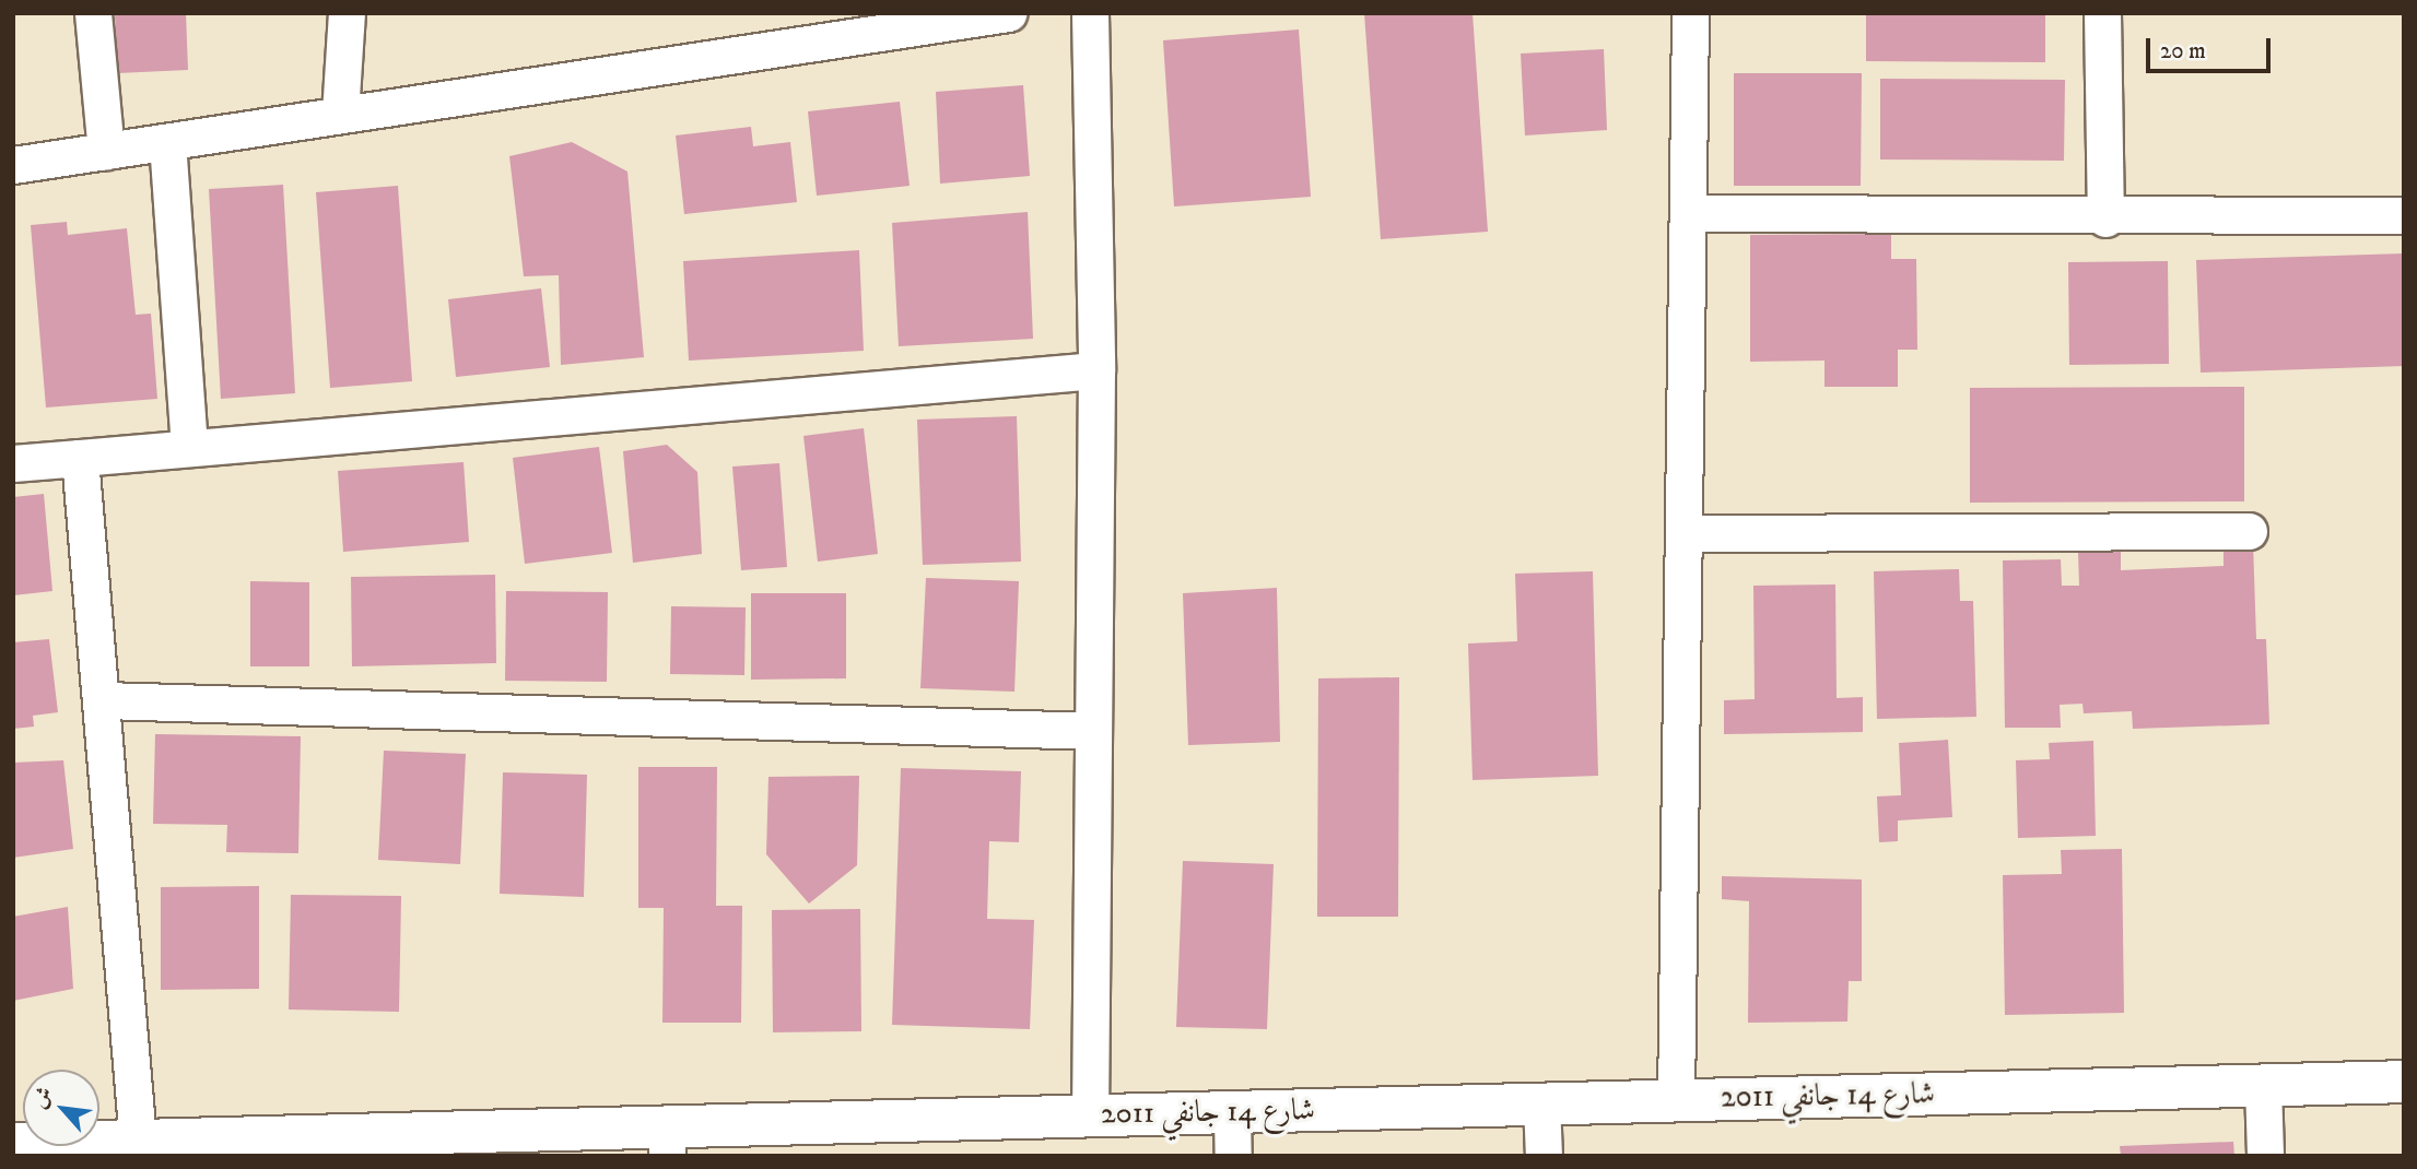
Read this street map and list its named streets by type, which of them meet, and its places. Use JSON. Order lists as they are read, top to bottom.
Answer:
{
  "streets": {
    "street": ["شارع 14 جانفي 2011"]
  },
  "scale_bar": "20 m",
  "north": "top left"
}
